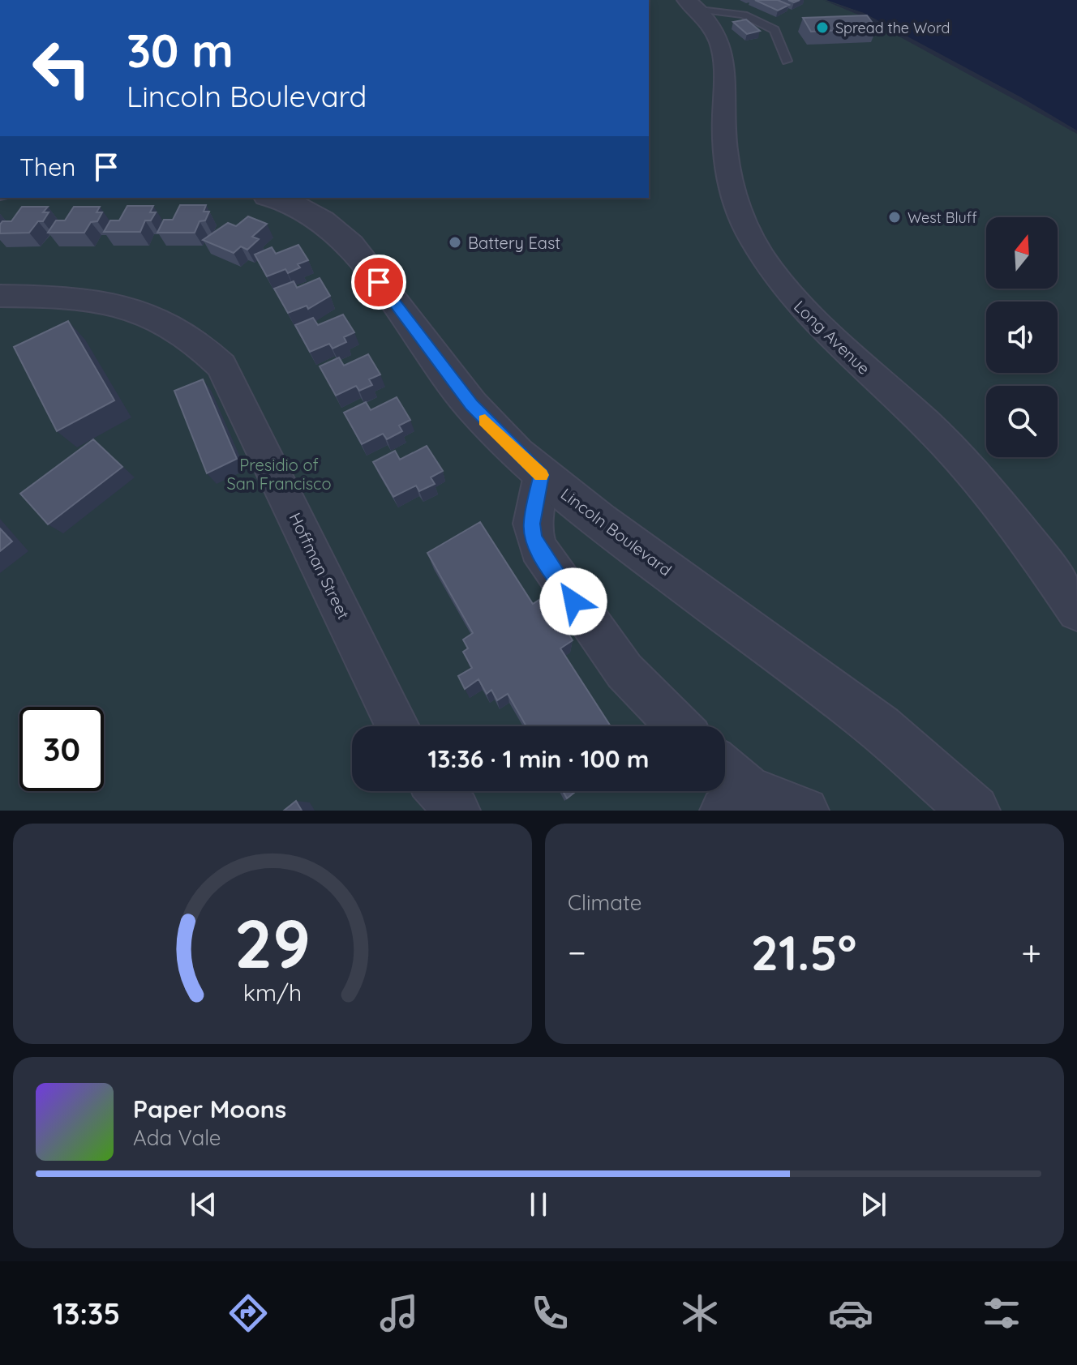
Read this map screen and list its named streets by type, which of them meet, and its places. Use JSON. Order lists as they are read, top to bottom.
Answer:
{
  "streets": {
    "street": ["Long Avenue", "Lincoln Boulevard", "Hoffman Street"]
  },
  "parks": ["Presidio of San Francisco"],
  "places": ["Spread the Word", "West Bluff", "Battery East"],
  "north": "top",
  "page": {
    "turn": ["30 m", "Lincoln Boulevard"],
    "then": "Then",
    "limit": "30",
    "trip": "13:36 · 1 min · 100 m",
    "tile": "Climate",
    "heat": ["−", "21.5°", "+"],
    "song": ["Paper Moons", "Ada Vale"],
    "tabs": "13:35",
    "gauge": ["29", "km/h"]
  }
}
